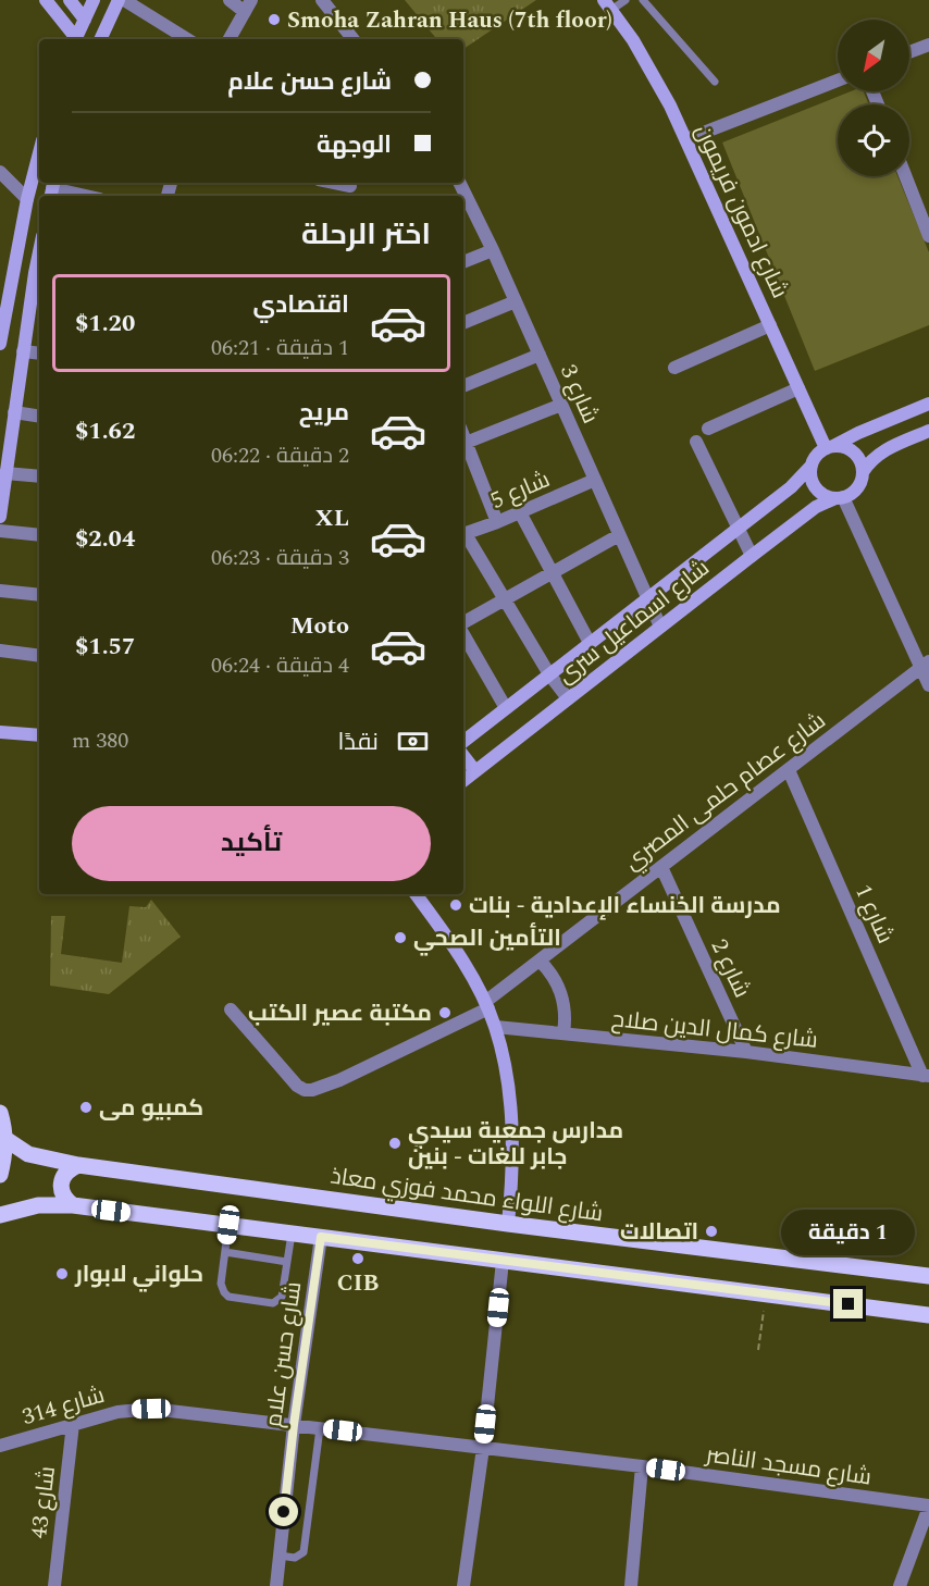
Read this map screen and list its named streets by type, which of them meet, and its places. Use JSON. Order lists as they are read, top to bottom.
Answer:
{
  "streets": {
    "main road": ["شارع اللواء محمد فوزي معاذ"],
    "street": [
      "شارع ادمون فريمون",
      "شارع 3",
      "شارع 5",
      "شارع اسماعيل سرى",
      "شارع عصام حلمى المصري",
      "شارع 1",
      "شارع 2",
      "شارع كمال الدين صلاح",
      "شارع حسن علام",
      "شارع 314",
      "شارع مسجد الناصر",
      "شارع 43"
    ]
  },
  "crossings": [
    ["شارع ادمون فريمون", "شارع اسماعيل سرى"],
    ["شارع 3", "شارع 5"],
    ["شارع 3", "شارع اسماعيل سرى"],
    ["شارع عصام حلمى المصري", "شارع 1"],
    ["شارع عصام حلمى المصري", "شارع 2"],
    ["شارع 1", "شارع كمال الدين صلاح"],
    ["شارع 2", "شارع كمال الدين صلاح"],
    ["شارع حسن علام", "شارع 314"],
    ["شارع حسن علام", "شارع مسجد الناصر"],
    ["شارع 314", "شارع مسجد الناصر"],
    ["شارع 314", "شارع 43"]
  ],
  "places": [
    "Smoha Zahran Haus (7th floor)",
    "مدرسة الخنساء الإعدادية - بنات",
    "التأمين الصحي",
    "مكتبة عصير الكتب",
    "كمبيو مى",
    "مدارس جمعية سيدي جابر للغات - بنين",
    "اتصالات",
    "CIB",
    "حلواني لابوار"
  ],
  "north": "bottom left",
  "page": {
    "banner": ["شارع حسن علام", "الوجهة"],
    "heading": "اختر الرحلة",
    "list": [
      {
        "name": "اقتصادي",
        "note": "1 دقيقة · 06:21",
        "value": "$1.20"
      },
      {
        "name": "مريح",
        "note": "2 دقيقة · 06:22",
        "value": "$1.62"
      },
      {
        "name": "XL",
        "note": "3 دقيقة · 06:23",
        "value": "$2.04"
      },
      {
        "name": "Moto",
        "note": "4 دقيقة · 06:24",
        "value": "$1.57"
      }
    ],
    "pay": ["نقدًا", "380 m"],
    "buttons": "تأكيد",
    "bubble": "1 دقيقة"
  }
}
